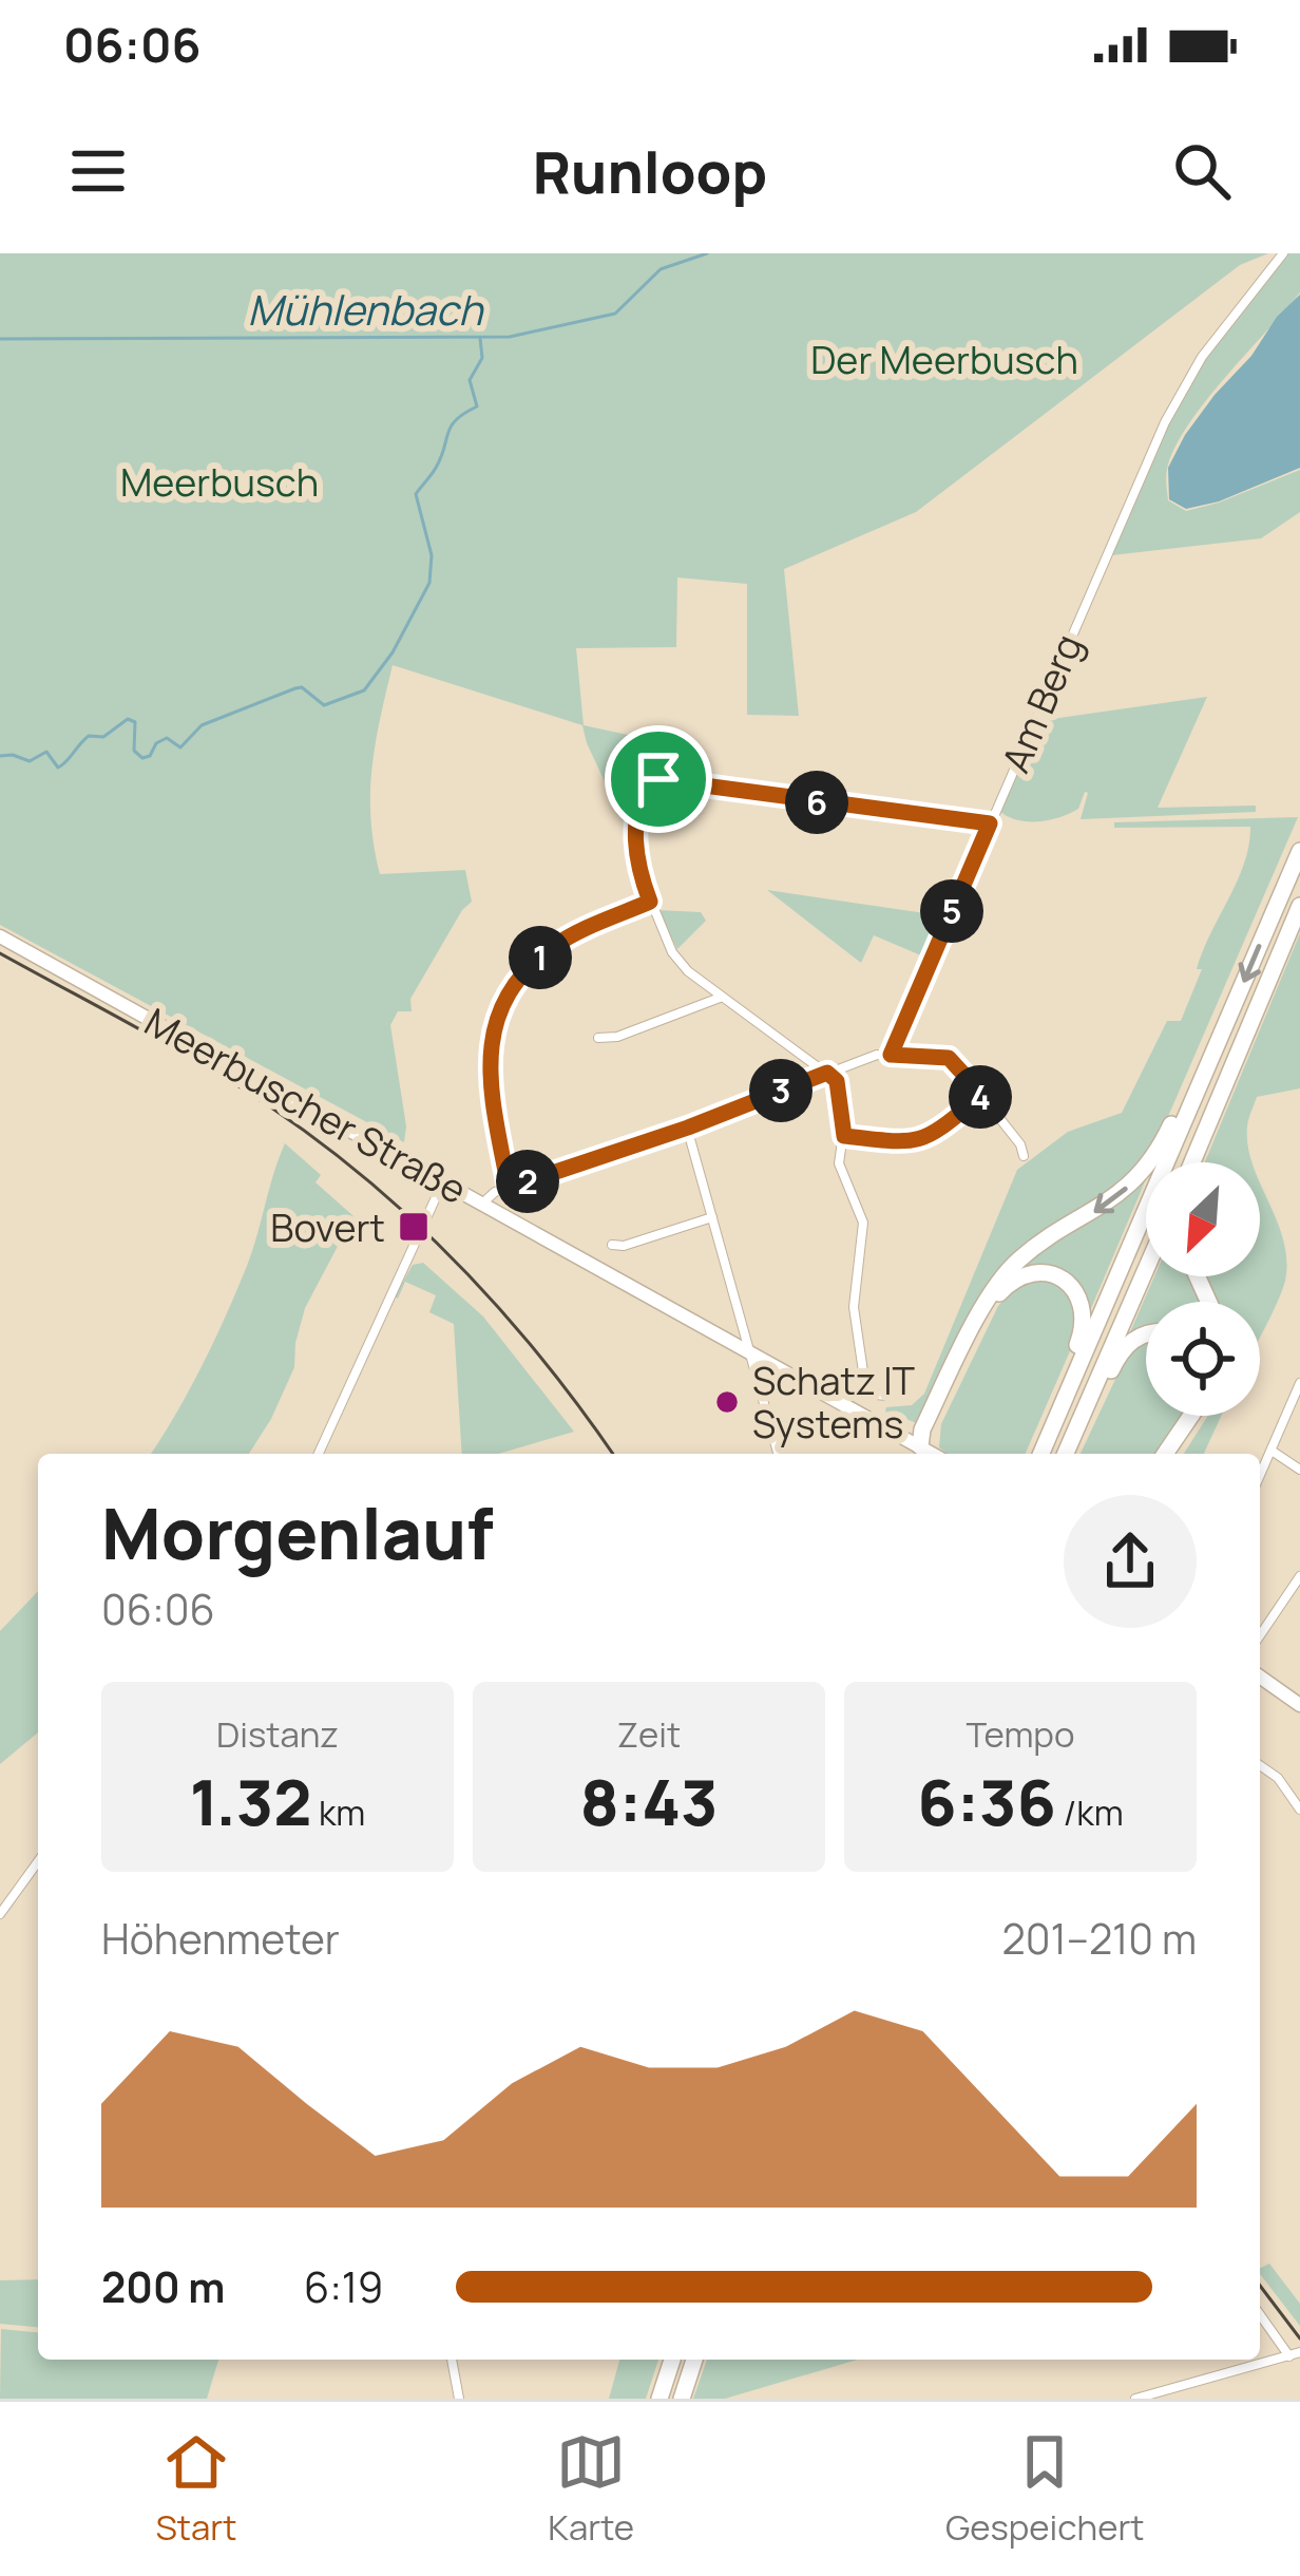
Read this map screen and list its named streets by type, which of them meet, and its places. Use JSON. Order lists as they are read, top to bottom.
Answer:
{
  "streets": {
    "main road": ["Meerbuscher Straße"],
    "street": ["Am Berg"]
  },
  "water": ["Mühlenbach"],
  "parks": ["Der Meerbusch", "Meerbusch"],
  "places": {
    "transit": ["Bovert"],
    "other": ["Schatz IT Systems"]
  },
  "north": "bottom left",
  "page": {
    "status": "06:06",
    "header": "Runloop",
    "pins": [
      "6",
      "5",
      "1",
      "3",
      "4",
      "2"
    ],
    "heading": ["Morgenlauf", "06:06"],
    "stats": [
      ["Distanz", "1.32 km"],
      ["Zeit", "8:43"],
      ["Tempo", "6:36 /km"]
    ],
    "chart": ["Höhenmeter", "201–210 m"],
    "list": [
      {
        "name": "200 m",
        "note": "6:19"
      }
    ],
    "tabs": ["Start", "Karte", "Gespeichert"]
  }
}
